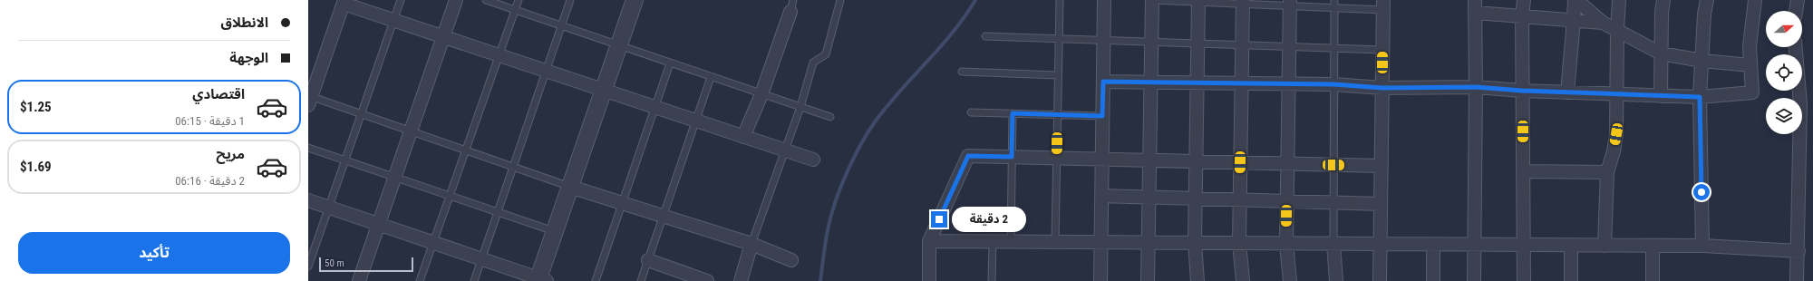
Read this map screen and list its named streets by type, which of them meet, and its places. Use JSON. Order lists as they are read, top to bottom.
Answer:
{
  "scale_bar": "50 m",
  "north": "right",
  "page": {
    "banner": ["الانطلاق", "الوجهة"],
    "list": [
      {
        "name": "اقتصادي",
        "note": "1 دقيقة · 06:15",
        "value": "$1.25"
      },
      {
        "name": "مريح",
        "note": "2 دقيقة · 06:16",
        "value": "$1.69"
      }
    ],
    "bubble": "2 دقيقة",
    "buttons": "تأكيد",
    "scale": "50 m"
  }
}
